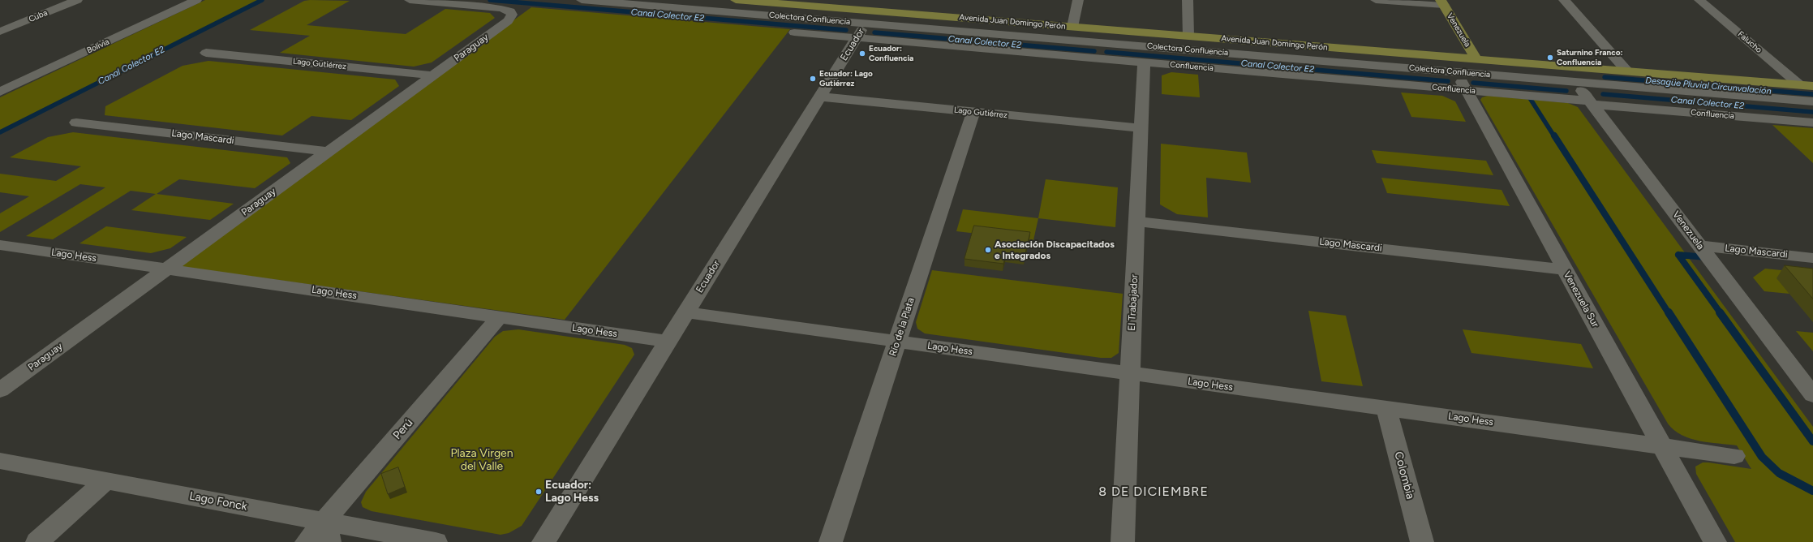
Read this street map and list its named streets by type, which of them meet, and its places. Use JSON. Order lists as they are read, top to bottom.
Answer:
{
  "streets": {
    "main road": ["Avenida Juan Domingo Perón", "Venezuela"],
    "street": [
      "Cuba",
      "Colectora Confluencia",
      "Falucho",
      "Ecuador",
      "Bolivia",
      "Paraguay",
      "Lago Gutiérrez",
      "Confluencia",
      "Lago Mascardi",
      "Lago Hess",
      "Venezuela Sur",
      "El Trabajador",
      "Río de la Plata",
      "Perú",
      "Colombia",
      "Lago Fonck"
    ]
  },
  "crossings": [
    ["Colectora Confluencia", "Avenida Juan Domingo Perón"],
    ["Colectora Confluencia", "Venezuela"],
    ["Colectora Confluencia", "Ecuador"],
    ["Colectora Confluencia", "Confluencia"],
    ["Colectora Confluencia", "Venezuela Sur"],
    ["Avenida Juan Domingo Perón", "Venezuela"],
    ["Avenida Juan Domingo Perón", "Falucho"],
    ["Avenida Juan Domingo Perón", "Ecuador"],
    ["Avenida Juan Domingo Perón", "Confluencia"],
    ["Avenida Juan Domingo Perón", "Venezuela Sur"],
    ["Venezuela", "Confluencia"],
    ["Venezuela", "Lago Mascardi"],
    ["Ecuador", "Lago Gutiérrez"],
    ["Ecuador", "Confluencia"],
    ["Ecuador", "Lago Hess"],
    ["Paraguay", "Lago Gutiérrez"],
    ["Paraguay", "Lago Mascardi"],
    ["Paraguay", "Lago Hess"],
    ["Lago Gutiérrez", "El Trabajador"],
    ["Lago Gutiérrez", "Río de la Plata"],
    ["Confluencia", "Venezuela Sur"],
    ["Confluencia", "El Trabajador"],
    ["Lago Mascardi", "Venezuela Sur"],
    ["Lago Mascardi", "El Trabajador"],
    ["Lago Hess", "Venezuela Sur"],
    ["Lago Hess", "El Trabajador"],
    ["Lago Hess", "Río de la Plata"],
    ["Lago Hess", "Perú"],
    ["Lago Hess", "Colombia"],
    ["Perú", "Lago Fonck"]
  ],
  "districts": ["8 DE DICIEMBRE"],
  "water": ["Canal Colector E2", "Desagüe Pluvial Circunvalación"],
  "parks": ["Plaza Virgen del Valle"],
  "places": [
    "Ecuador: Confluencia",
    "Saturnino Franco: Confluencia",
    "Ecuador: Lago Gutiérrez",
    "Asociación Discapacitados e Integrados",
    "Ecuador: Lago Hess"
  ]
}
